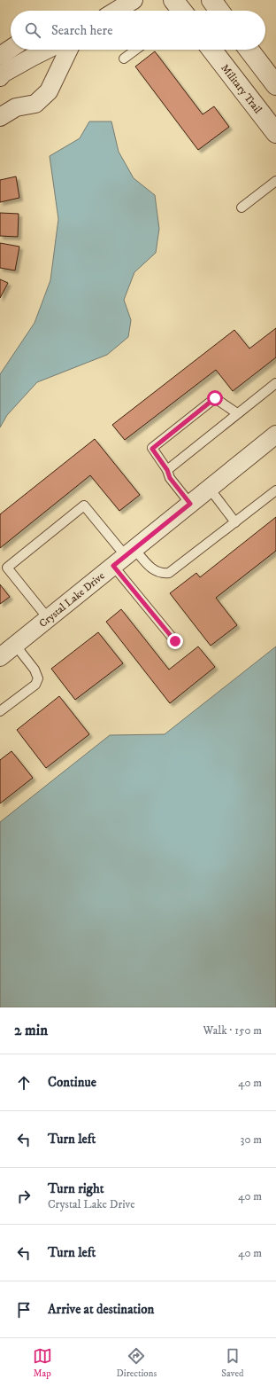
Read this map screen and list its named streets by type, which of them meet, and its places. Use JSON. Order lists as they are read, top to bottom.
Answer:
{
  "streets": {
    "street": ["Military Trail", "Crystal Lake Drive"]
  },
  "page": {
    "search": "Search here",
    "heading": ["2 min", "Walk · 150 m"],
    "list": [
      ["Continue", "40 m"],
      ["Turn left", "30 m"],
      ["Turn right", "Crystal Lake Drive", "40 m"],
      ["Turn left", "40 m"],
      "Arrive at destination"
    ],
    "nav": ["Map", "Directions", "Saved"]
  }
}
